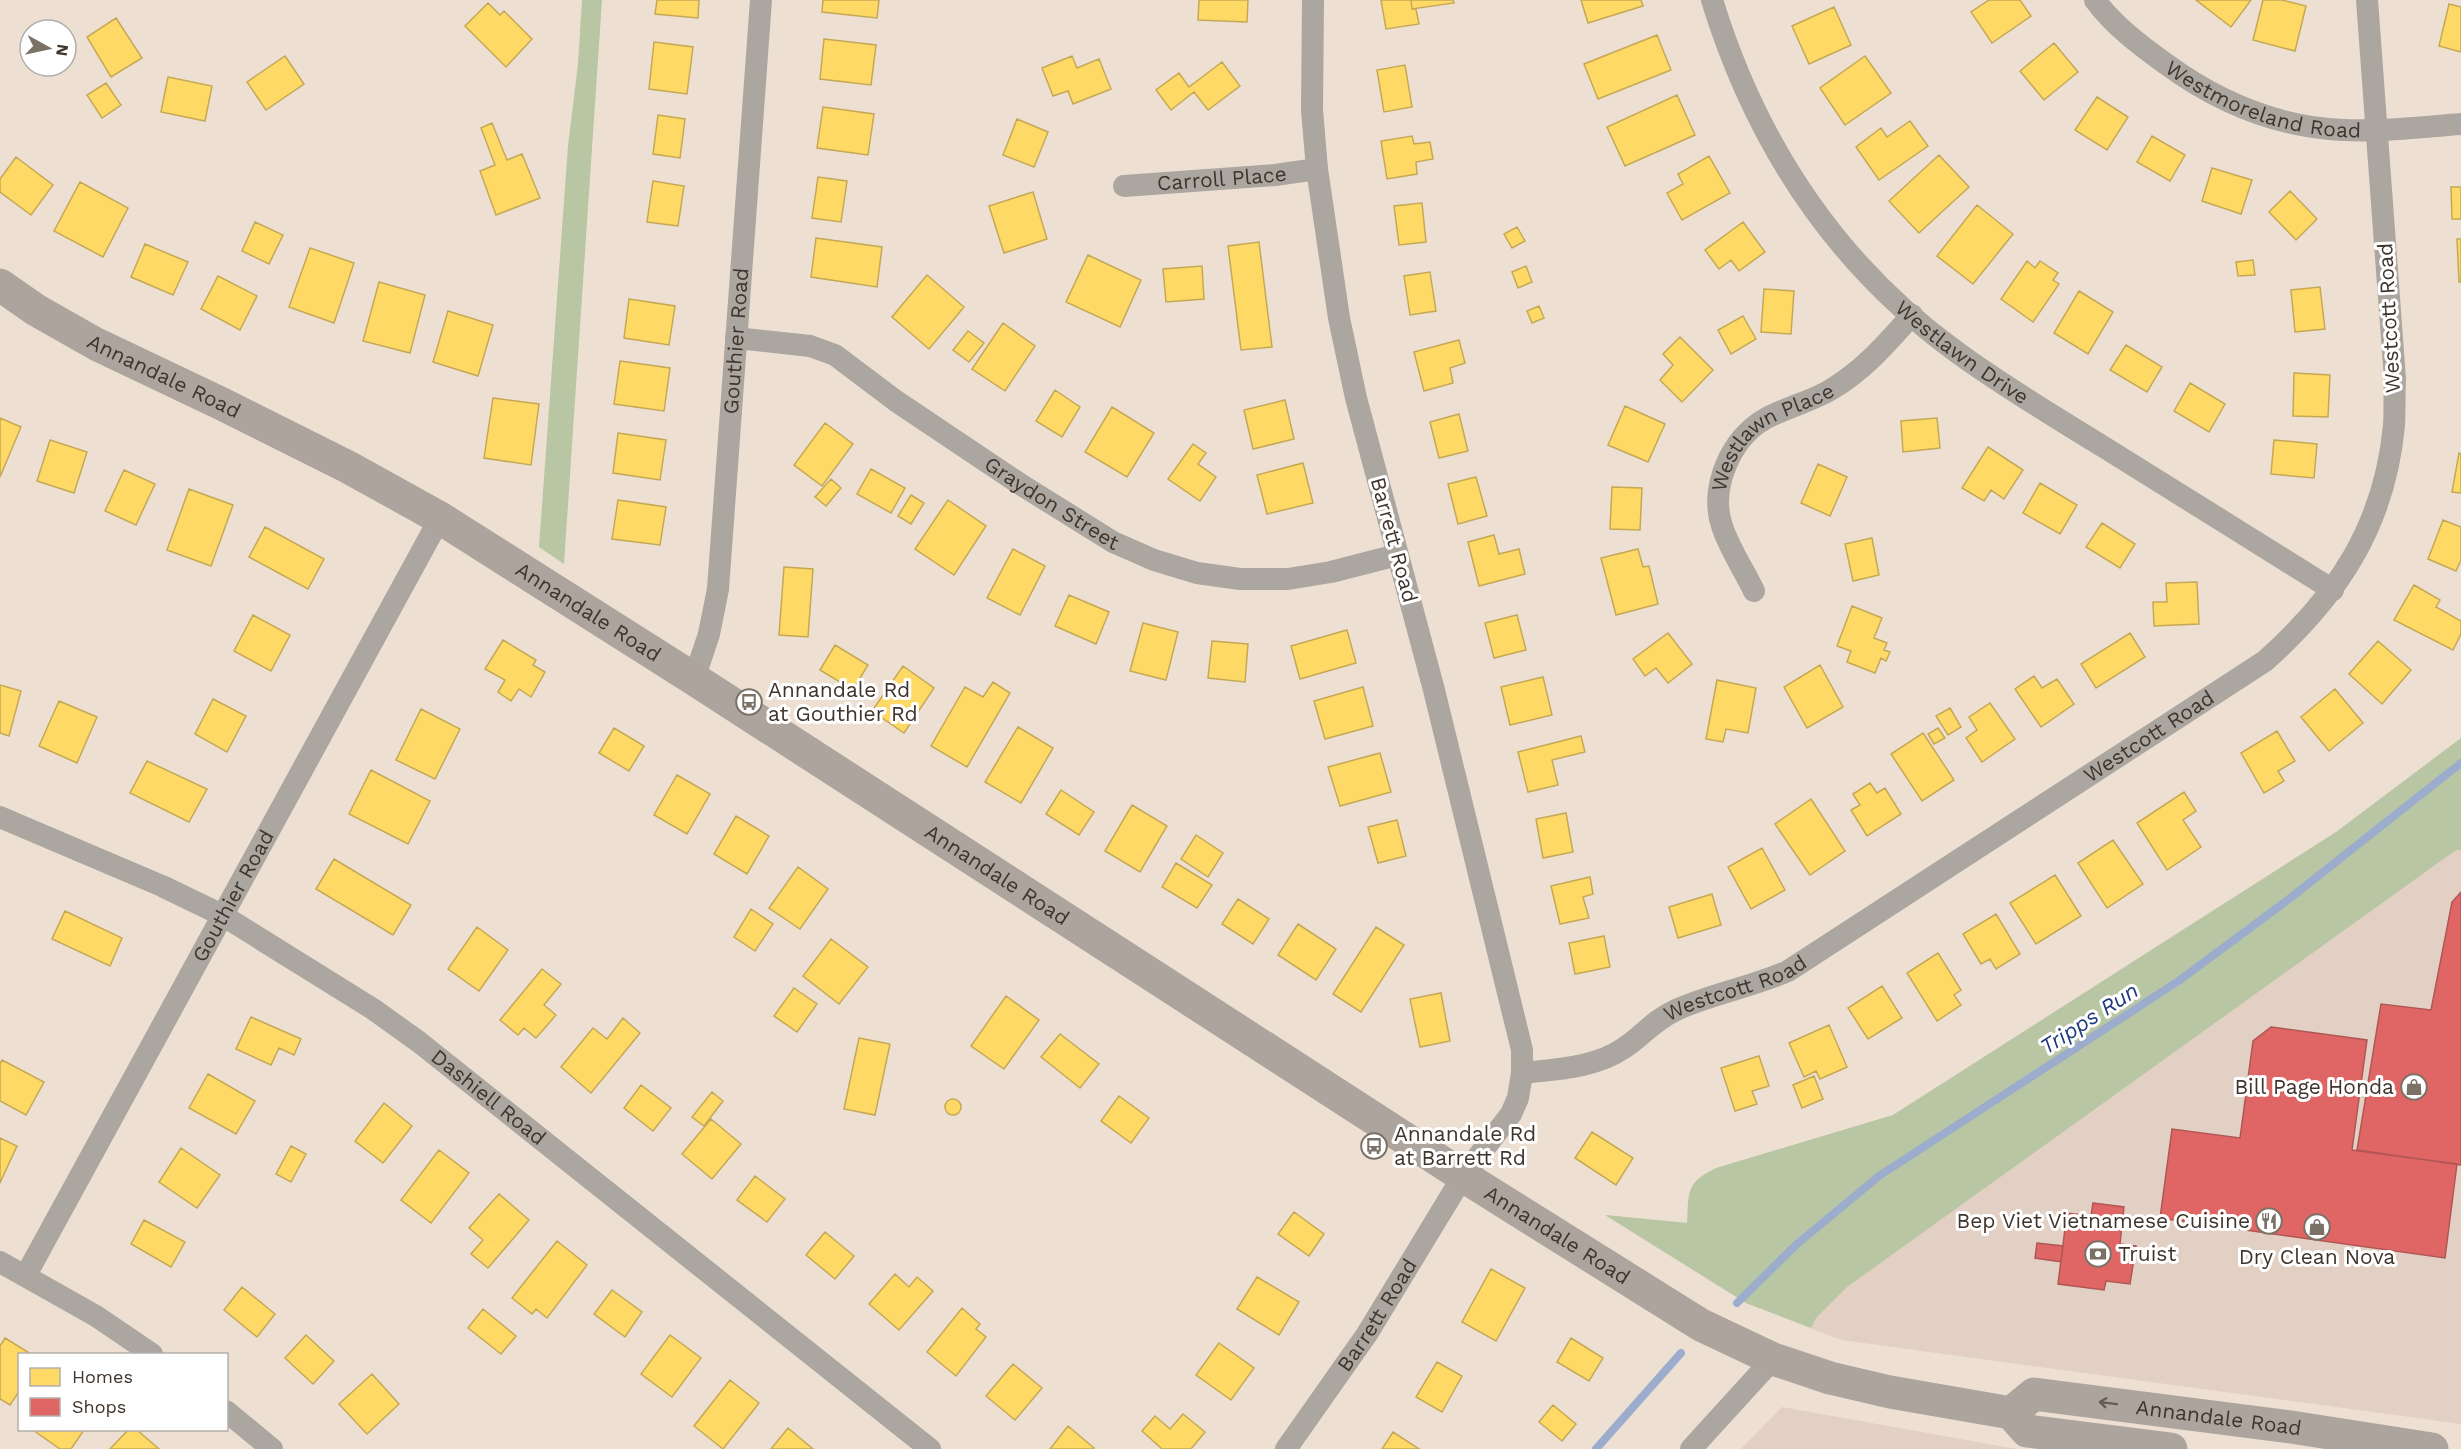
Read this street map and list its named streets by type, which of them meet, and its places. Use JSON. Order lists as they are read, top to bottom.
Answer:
{
  "streets": {
    "main road": ["Annandale Road"],
    "street": [
      "Westmoreland Road",
      "Carroll Place",
      "Westcott Road",
      "Gouthier Road",
      "Westlawn Drive",
      "Westlawn Place",
      "Graydon Street",
      "Barrett Road",
      "Dashiell Road"
    ]
  },
  "crossings": [
    ["Westmoreland Road", "Westcott Road"],
    ["Carroll Place", "Barrett Road"],
    ["Westcott Road", "Westlawn Drive"],
    ["Westcott Road", "Barrett Road"],
    ["Gouthier Road", "Annandale Road"],
    ["Gouthier Road", "Graydon Street"],
    ["Gouthier Road", "Dashiell Road"],
    ["Westlawn Drive", "Westlawn Place"],
    ["Annandale Road", "Barrett Road"],
    ["Graydon Street", "Barrett Road"]
  ],
  "water": ["Tripps Run"],
  "places": {
    "bus stop": ["Annandale Rd at Gouthier Rd", "Annandale Rd at Barrett Rd"],
    "shop": ["Bill Page Honda", "Dry Clean Nova"],
    "restaurant": ["Bep Viet Vietnamese Cuisine"],
    "bank": ["Truist"]
  },
  "legend": ["Homes", "Shops"],
  "north": "right"
}
